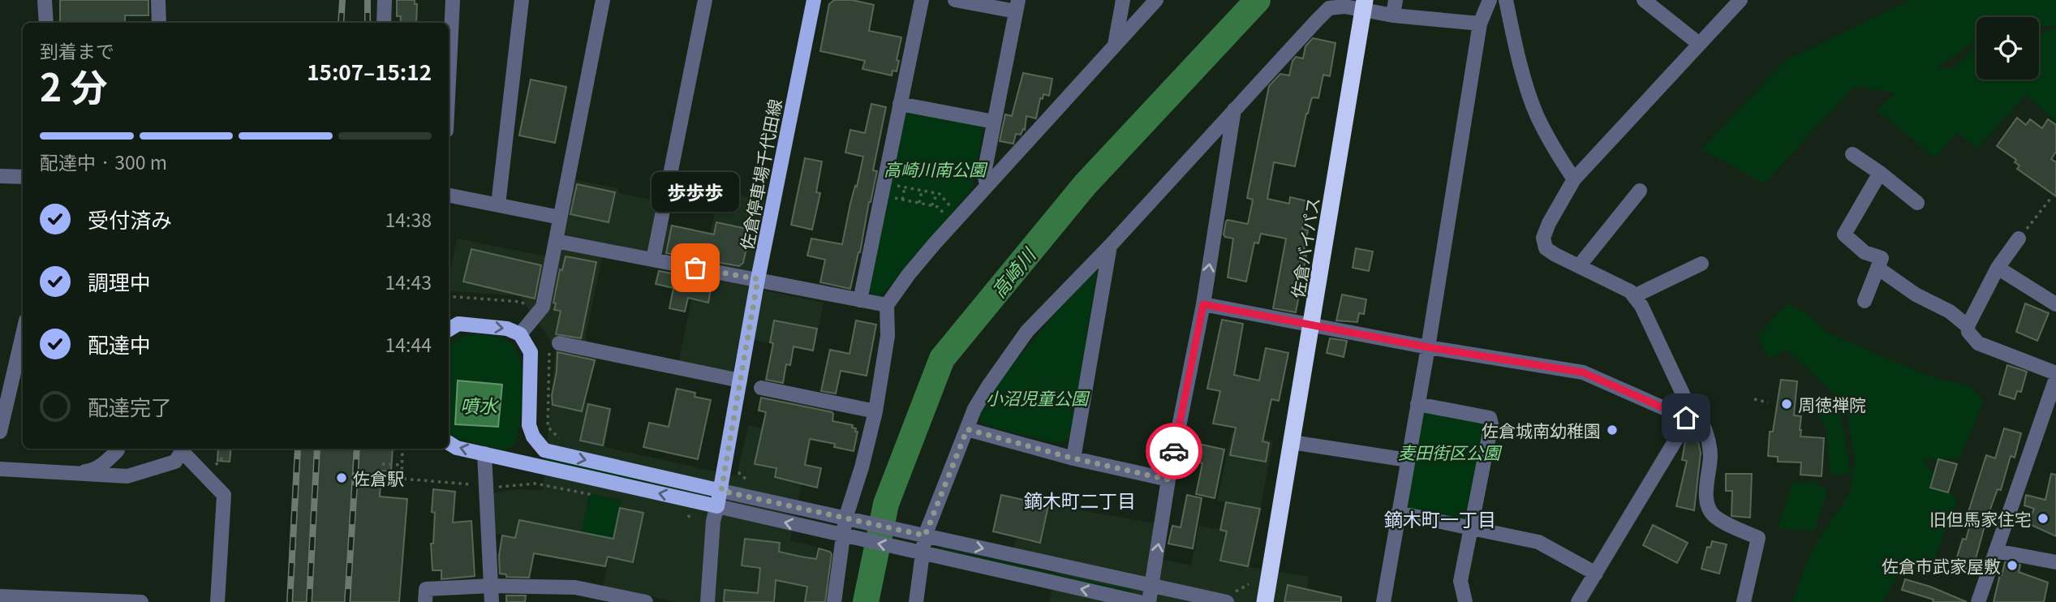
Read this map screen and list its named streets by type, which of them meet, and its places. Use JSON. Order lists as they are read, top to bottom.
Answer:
{
  "streets": {
    "highway": ["佐倉バイパス"],
    "main road": ["佐倉停車場千代田線"]
  },
  "districts": ["鏑木町二丁目", "鏑木町一丁目"],
  "water": ["高崎川", "噴水"],
  "parks": ["高崎川南公園", "小沼児童公園", "麦田街区公園"],
  "places": [
    "歩歩歩",
    "周徳禅院",
    "佐倉城南幼稚園",
    "佐倉駅",
    "旧但馬家住宅",
    "佐倉市武家屋敷"
  ],
  "page": {
    "heading": ["2 分", "到着まで", "15:07–15:12"],
    "bar": "配達中 · 300 m",
    "bubble": "歩歩歩",
    "list": [
      ["受付済み", "14:38"],
      ["調理中", "14:43"],
      ["配達中", "14:44"],
      "配達完了"
    ]
  }
}
